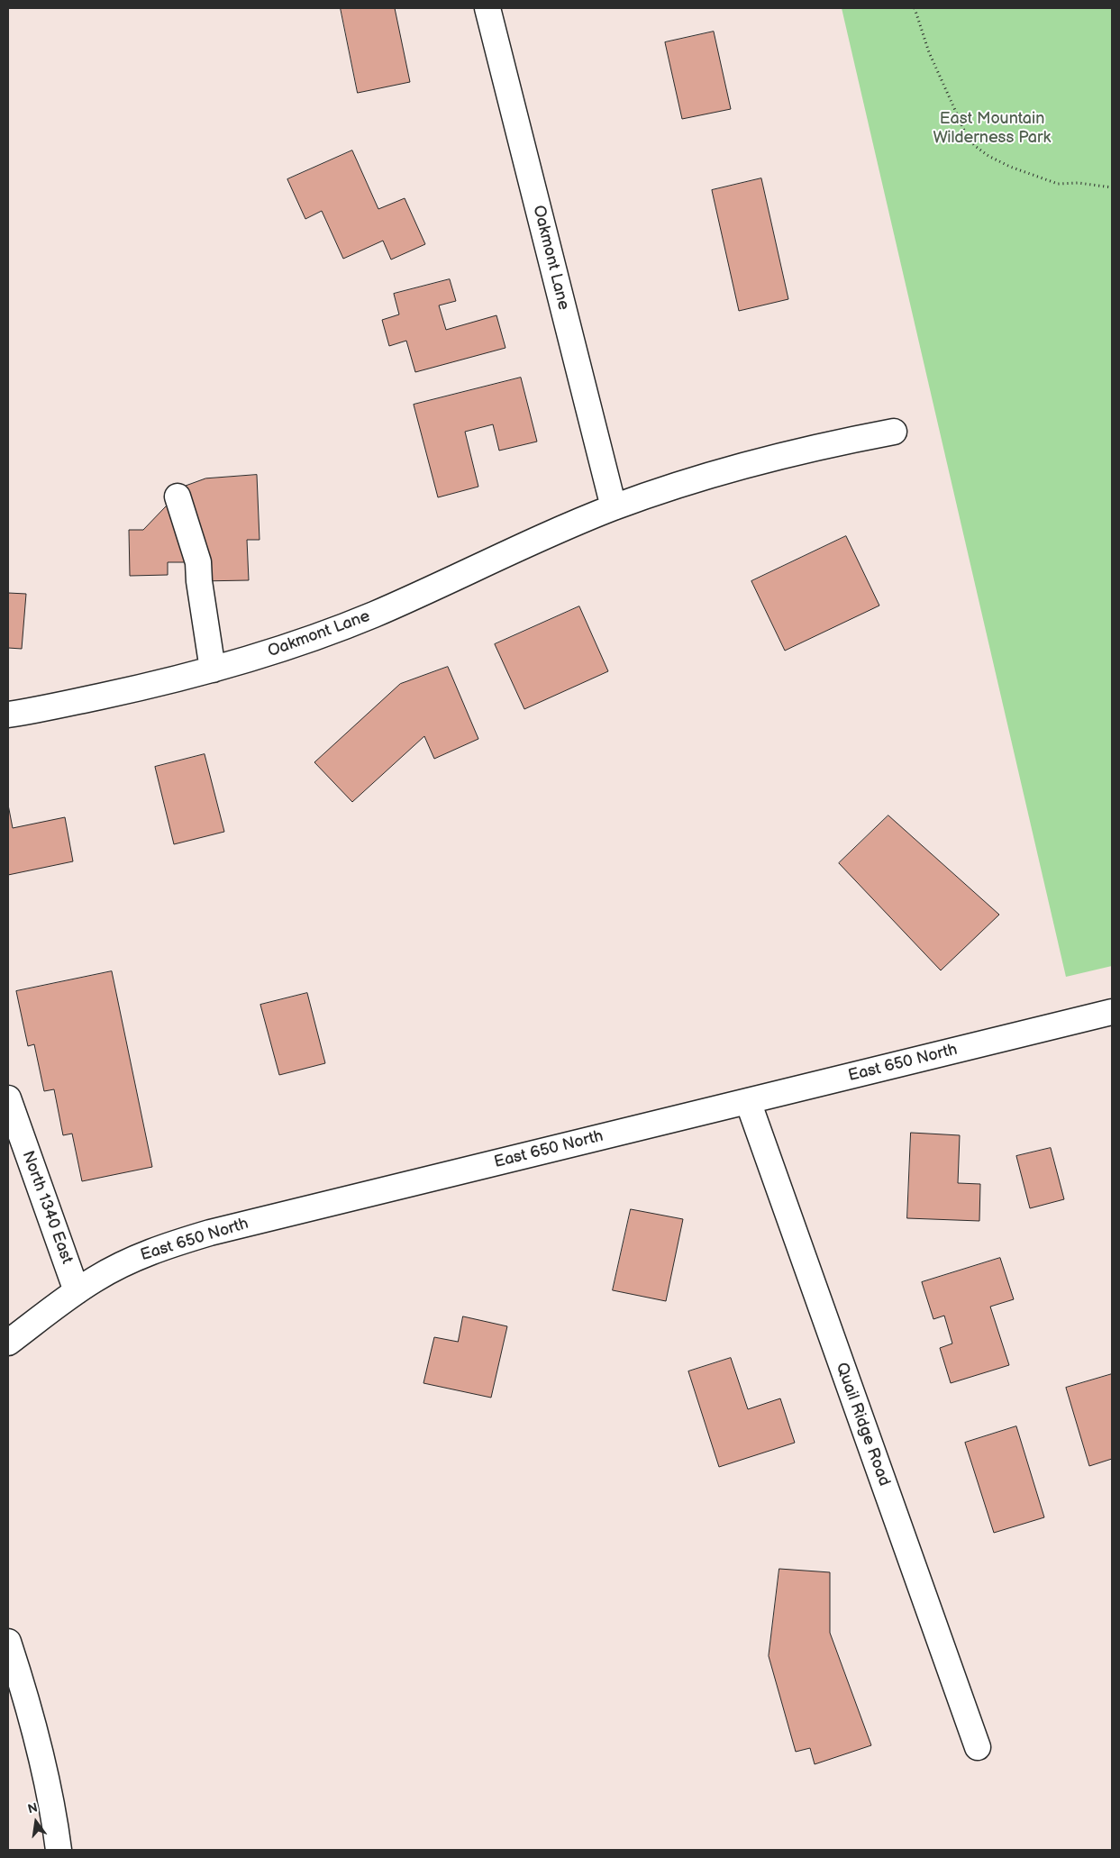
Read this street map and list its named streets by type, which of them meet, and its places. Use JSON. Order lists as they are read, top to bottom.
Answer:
{
  "streets": {
    "street": [
      "Oakmont Lane",
      "East 650 North",
      "North 1340 East",
      "Quail Ridge Road"
    ]
  },
  "crossings": [
    ["East 650 North", "North 1340 East"],
    ["East 650 North", "Quail Ridge Road"]
  ],
  "parks": ["East Mountain Wilderness Park"],
  "north": "top"
}
